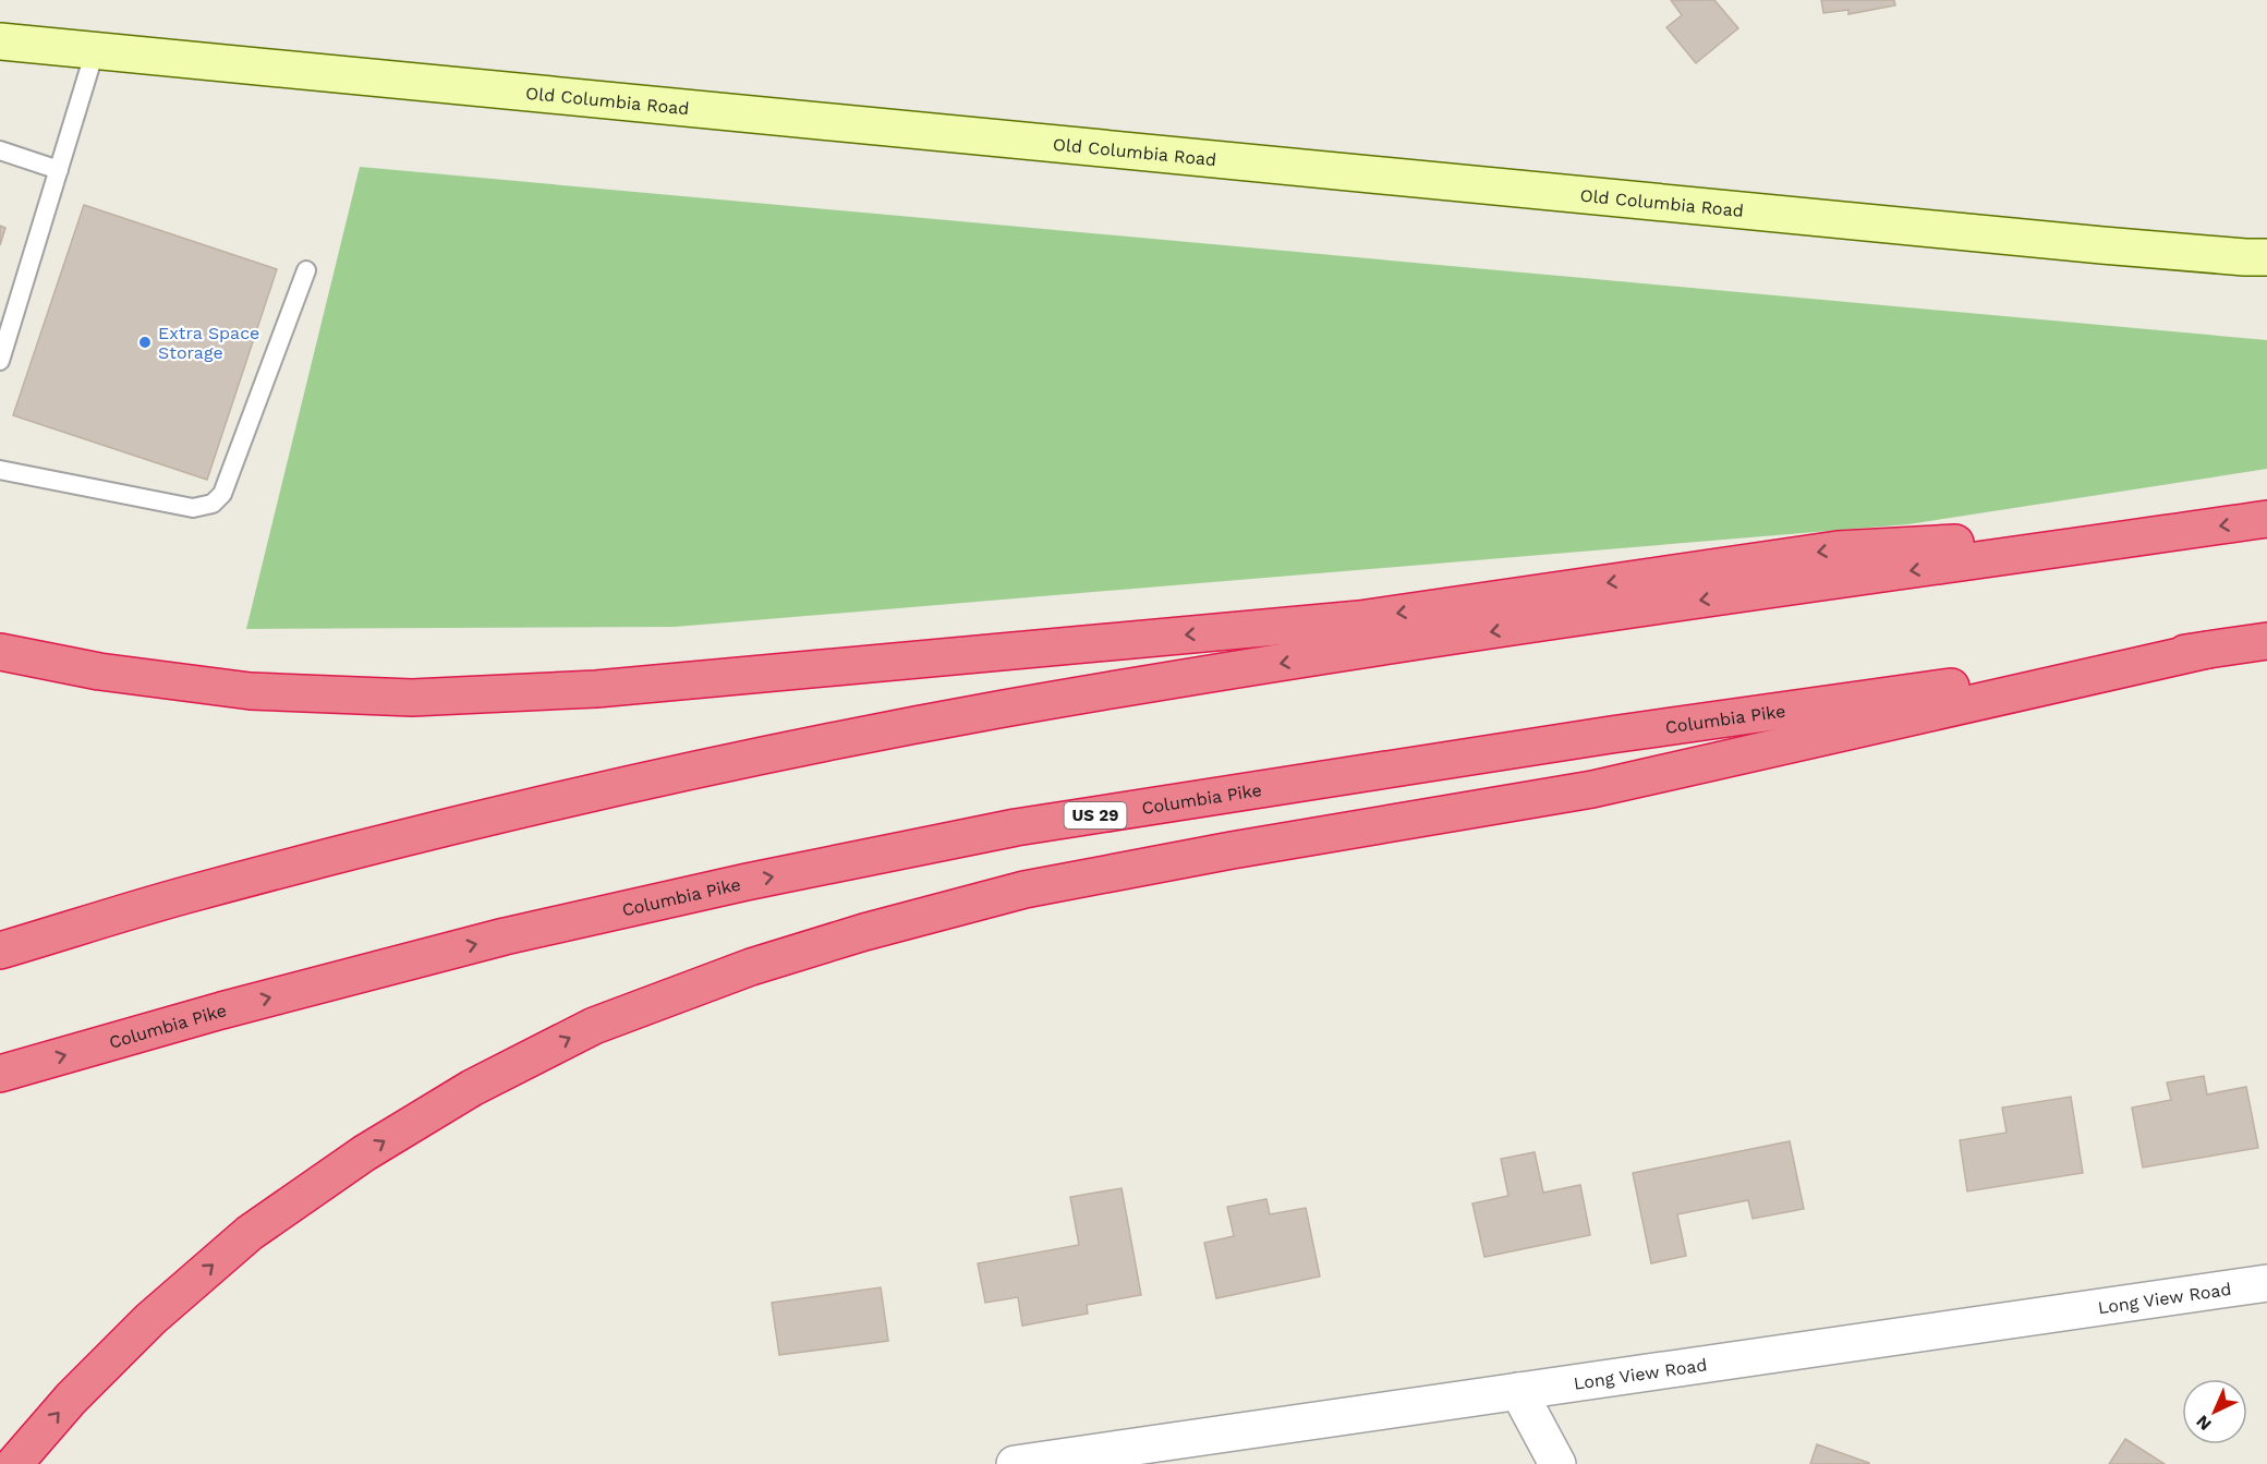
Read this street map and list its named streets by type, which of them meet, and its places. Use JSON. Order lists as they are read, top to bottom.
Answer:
{
  "streets": {
    "highway": ["Columbia Pike", "US 29"],
    "street": ["Old Columbia Road", "Long View Road"]
  },
  "places": ["Extra Space Storage"],
  "north": "bottom left"
}
